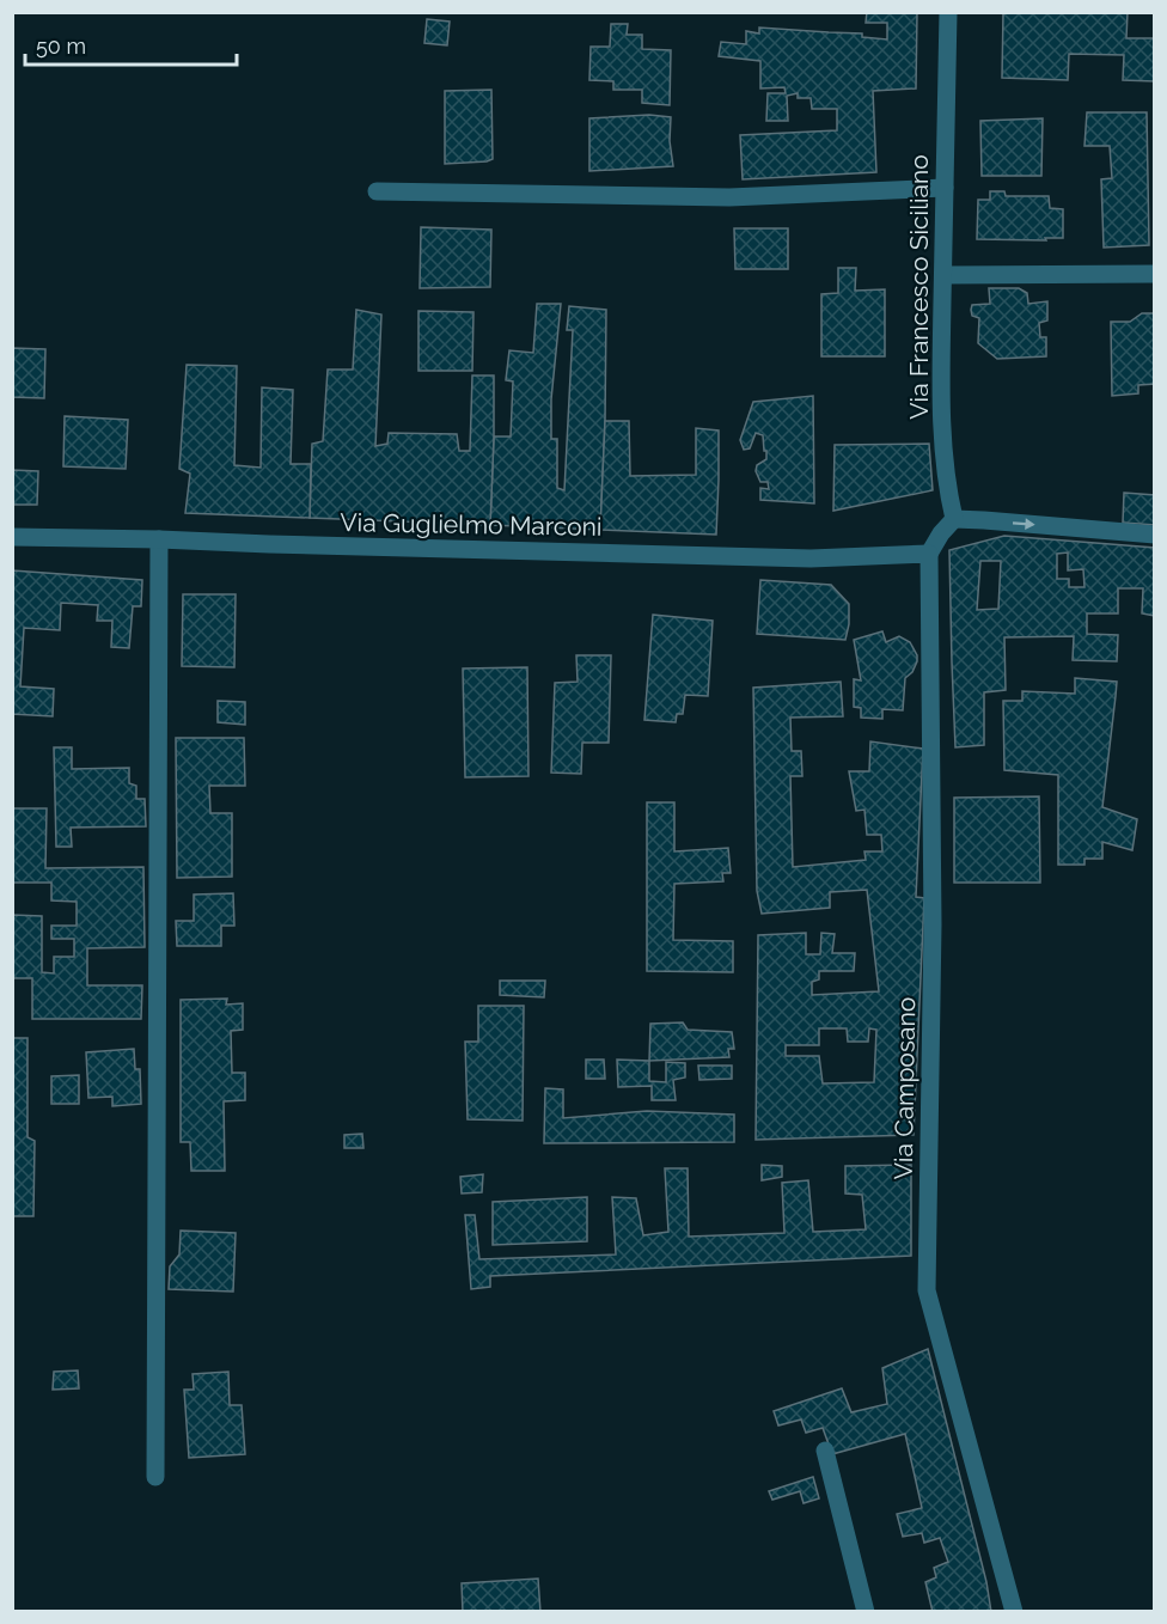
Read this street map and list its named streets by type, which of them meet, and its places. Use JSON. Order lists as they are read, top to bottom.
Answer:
{
  "streets": {
    "street": ["Via Francesco Siciliano", "Via Guglielmo Marconi", "Via Camposano"]
  },
  "crossings": [
    ["Via Guglielmo Marconi", "Via Camposano"]
  ],
  "scale_bar": "50 m"
}
